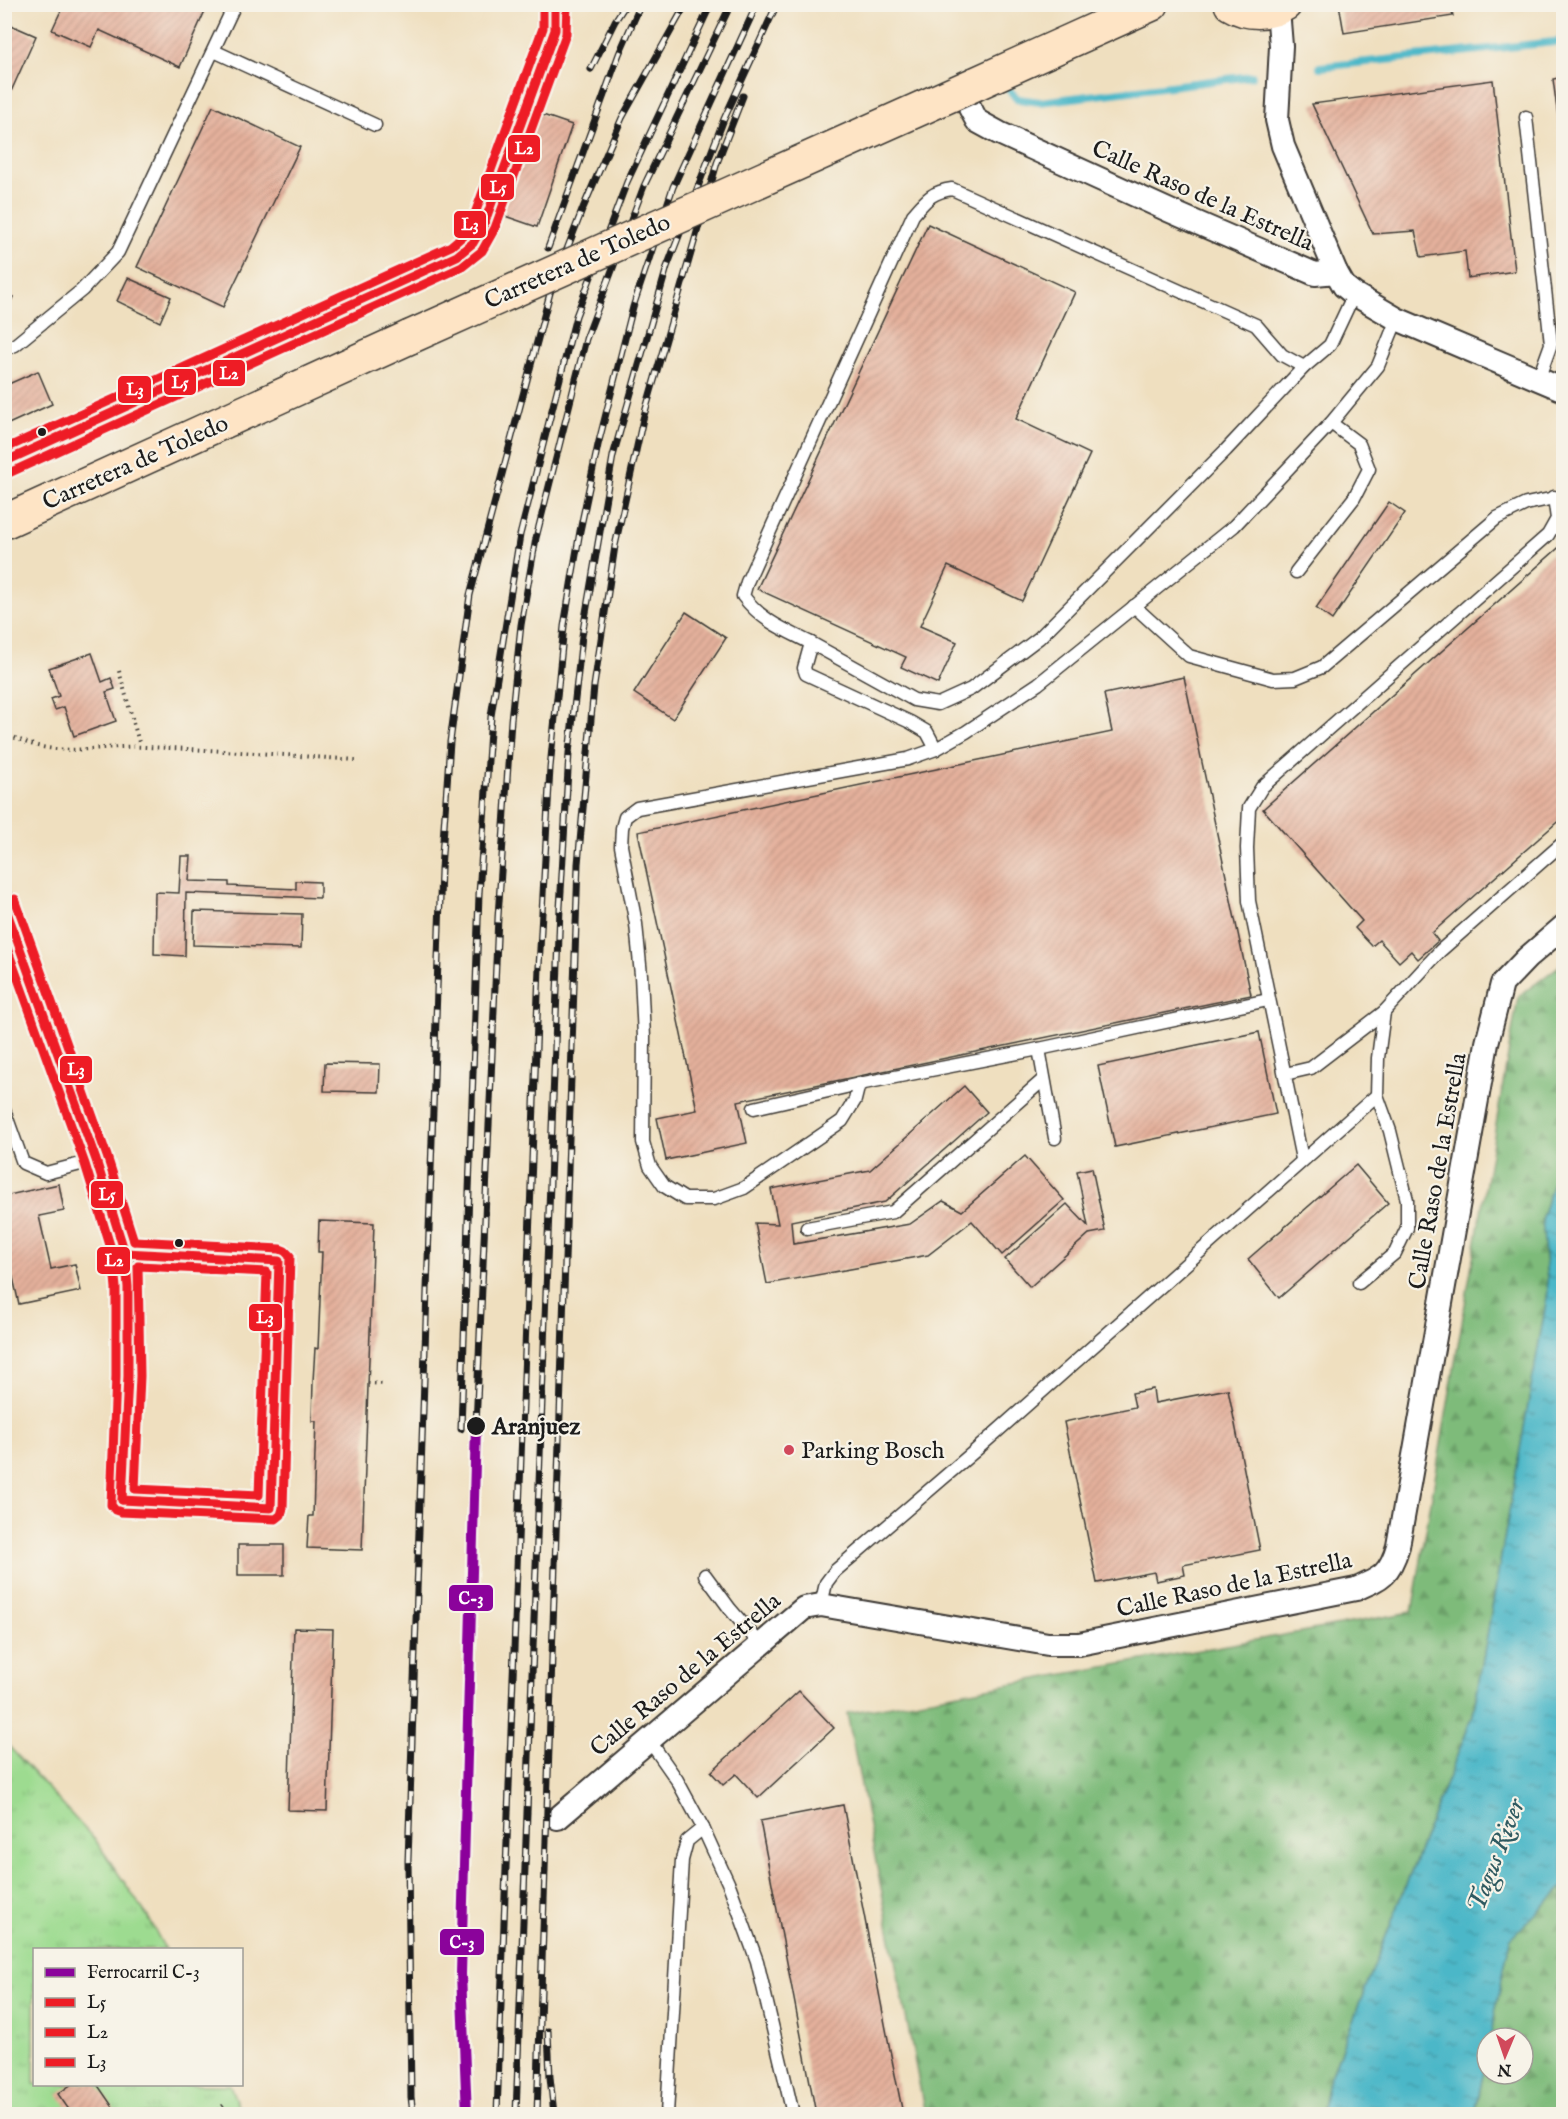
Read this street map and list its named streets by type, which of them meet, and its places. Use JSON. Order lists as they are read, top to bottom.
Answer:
{
  "streets": {
    "street": ["Calle Raso de la Estrella", "Carretera de Toledo"]
  },
  "crossings": [
    ["Calle Raso de la Estrella", "Carretera de Toledo"]
  ],
  "water": ["Tagus River"],
  "places": ["Aranjuez", "Parking Bosch"],
  "lines": [
    "transit line L5",
    "transit line L2",
    "transit line L3",
    "rail line C-3"
  ],
  "legend": [
    "Ferrocarril C-3",
    "L5",
    "L2",
    "L3"
  ],
  "north": "bottom"
}
